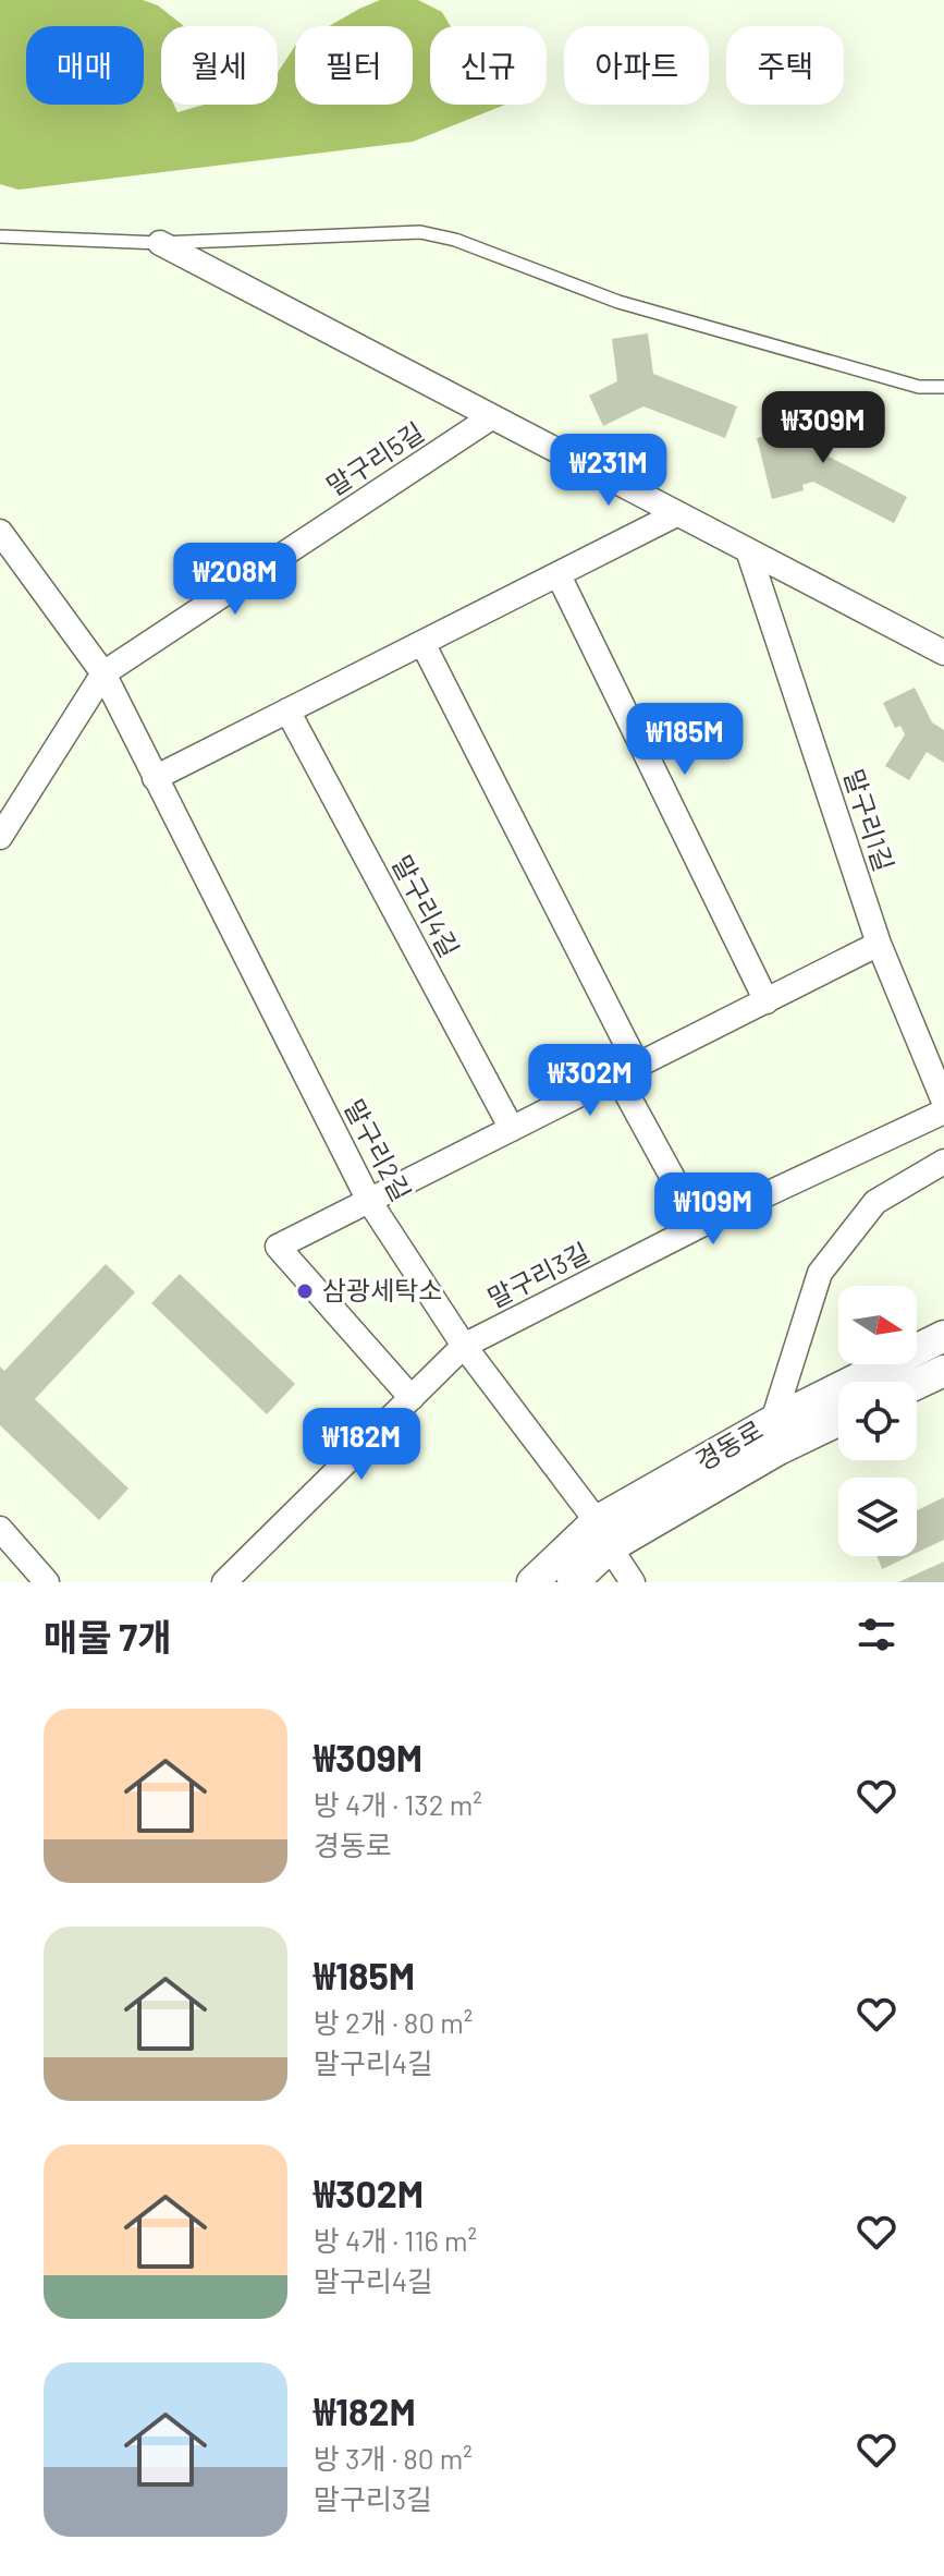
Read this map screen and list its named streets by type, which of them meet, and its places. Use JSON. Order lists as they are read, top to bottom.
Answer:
{
  "streets": {
    "street": [
      "말구리5길",
      "말구리1길",
      "말구리4길",
      "말구리2길",
      "말구리3길",
      "경동로"
    ]
  },
  "crossings": [
    ["말구리5길", "말구리2길"],
    ["말구리2길", "말구리3길"],
    ["말구리2길", "경동로"]
  ],
  "places": ["삼광세탁소"],
  "north": "right",
  "page": {
    "chip": [
      "매매",
      "월세",
      "필터",
      "신규",
      "아파트",
      "주택"
    ],
    "price": [
      "₩309M",
      "₩231M",
      "₩208M",
      "₩185M",
      "₩302M",
      "₩109M",
      "₩182M"
    ],
    "heading": "매물 7개",
    "list": [
      {
        "name": "₩309M",
        "note": "방 4개 · 132 m² · 경동로"
      },
      {
        "name": "₩185M",
        "note": "방 2개 · 80 m² · 말구리4길"
      },
      {
        "name": "₩302M",
        "note": "방 4개 · 116 m² · 말구리4길"
      },
      {
        "name": "₩182M",
        "note": "방 3개 · 80 m² · 말구리3길"
      }
    ]
  }
}
